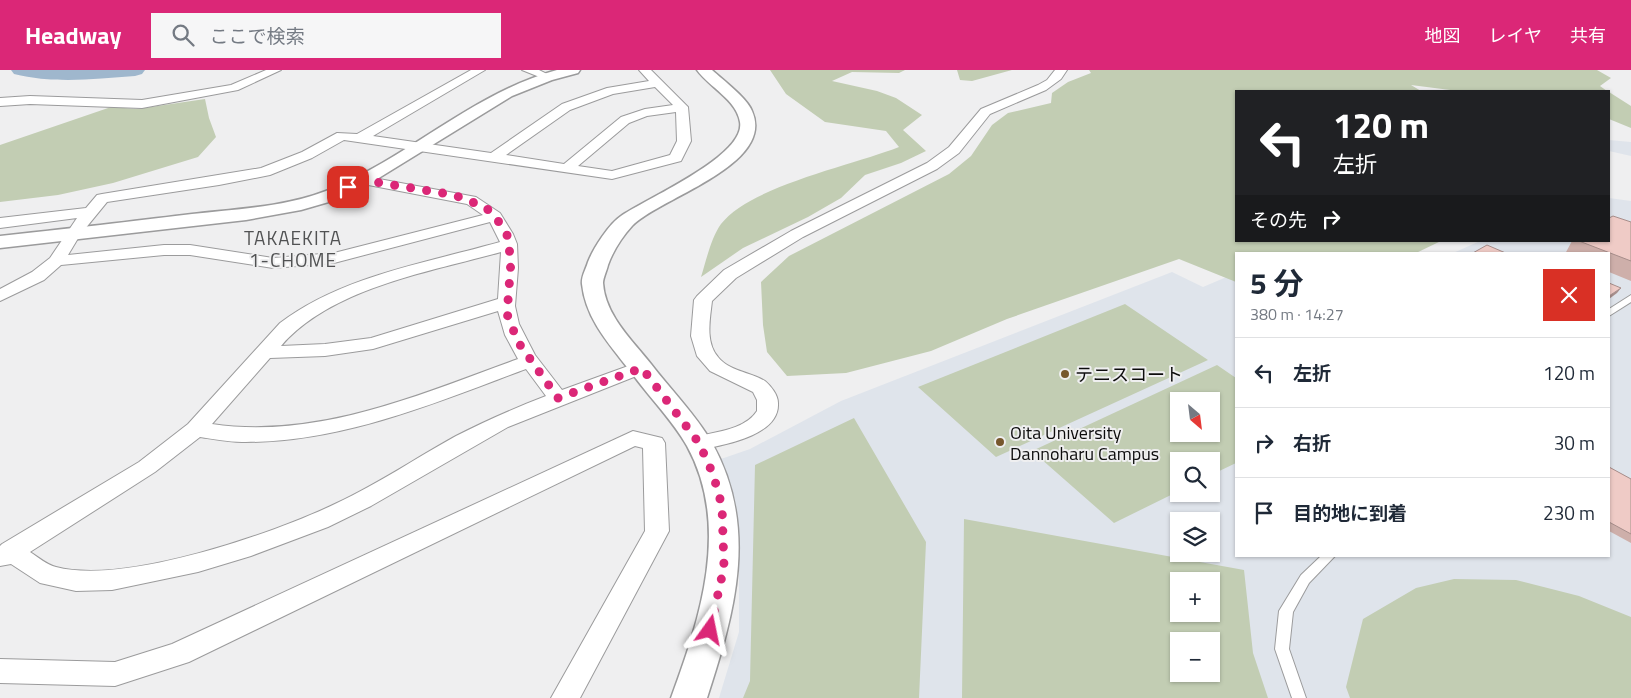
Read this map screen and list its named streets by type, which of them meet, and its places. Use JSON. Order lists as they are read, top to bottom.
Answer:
{
  "districts": ["TAKAEKITA 1-CHOME"],
  "places": ["テニスコート", "Oita University Dannoharu Campus"],
  "north": "bottom right",
  "page": {
    "header": "Headway",
    "search": "ここで検索",
    "nav": ["地図", "レイヤ", "共有"],
    "turn": ["120 m", "左折"],
    "then": "その先",
    "heading": ["5 分", "380 m · 14:27"],
    "list": [
      {
        "name": "左折",
        "value": "120 m"
      },
      {
        "name": "右折",
        "value": "30 m"
      },
      {
        "name": "目的地に到着",
        "value": "230 m"
      }
    ],
    "map_buttons": ["+", "−"]
  }
}
